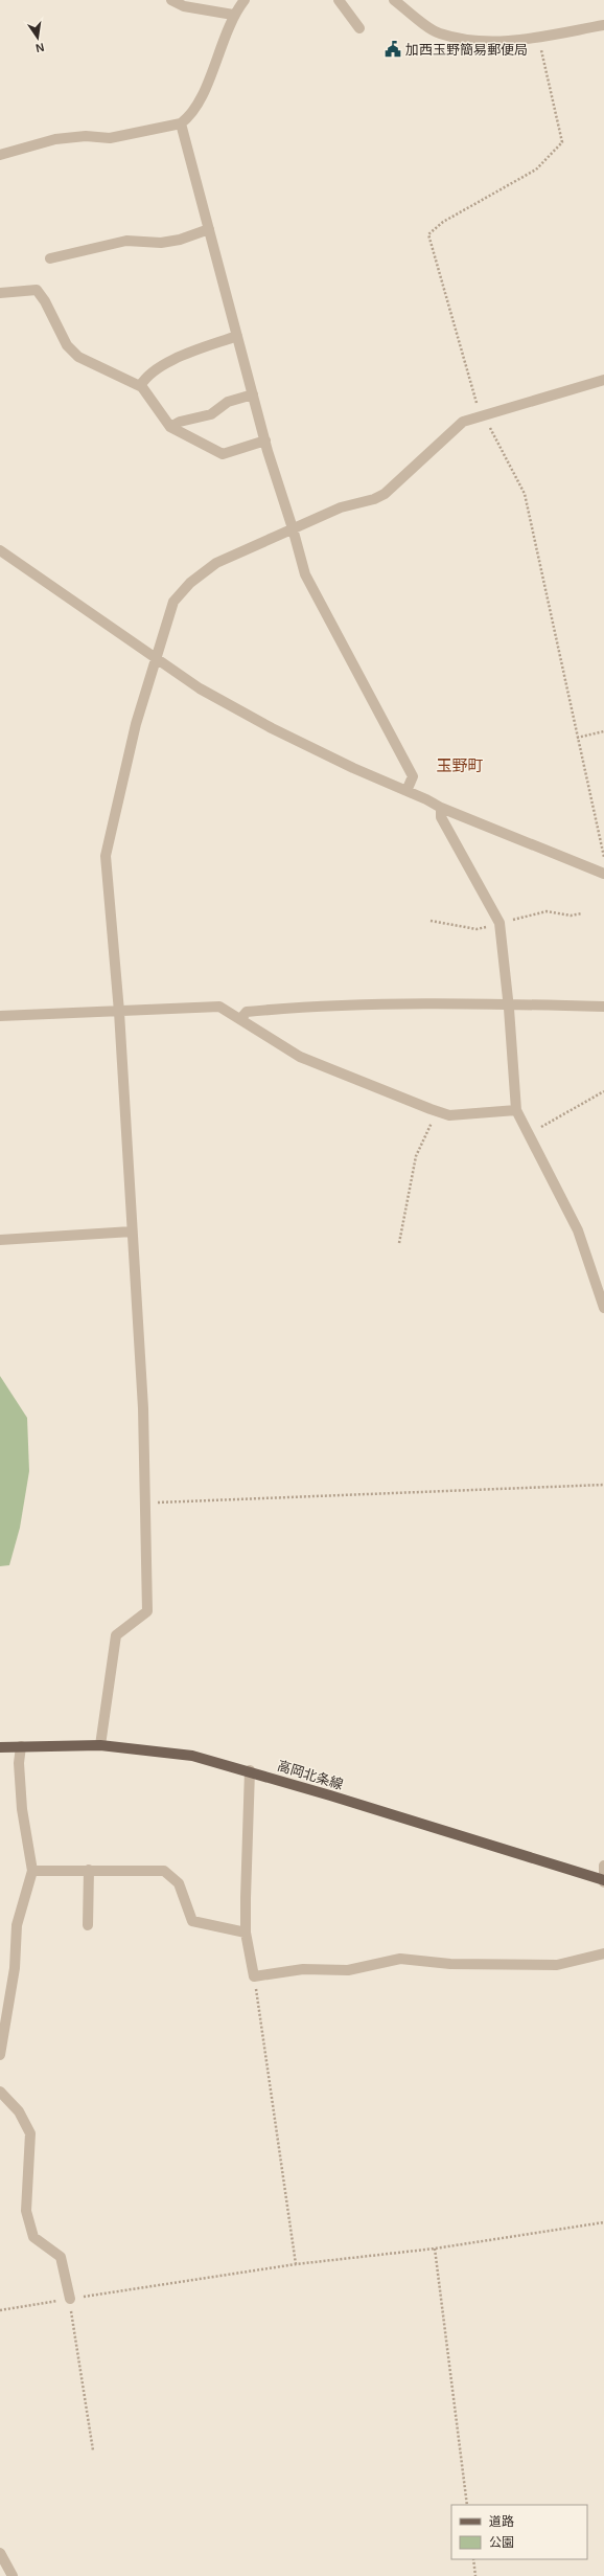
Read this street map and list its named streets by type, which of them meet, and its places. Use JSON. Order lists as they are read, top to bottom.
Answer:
{
  "streets": {
    "main road": ["高岡北条線"]
  },
  "districts": ["玉野町"],
  "places": {
    "public building": ["加西玉野簡易郵便局"]
  },
  "legend": ["道路", "公園"],
  "north": "bottom"
}
